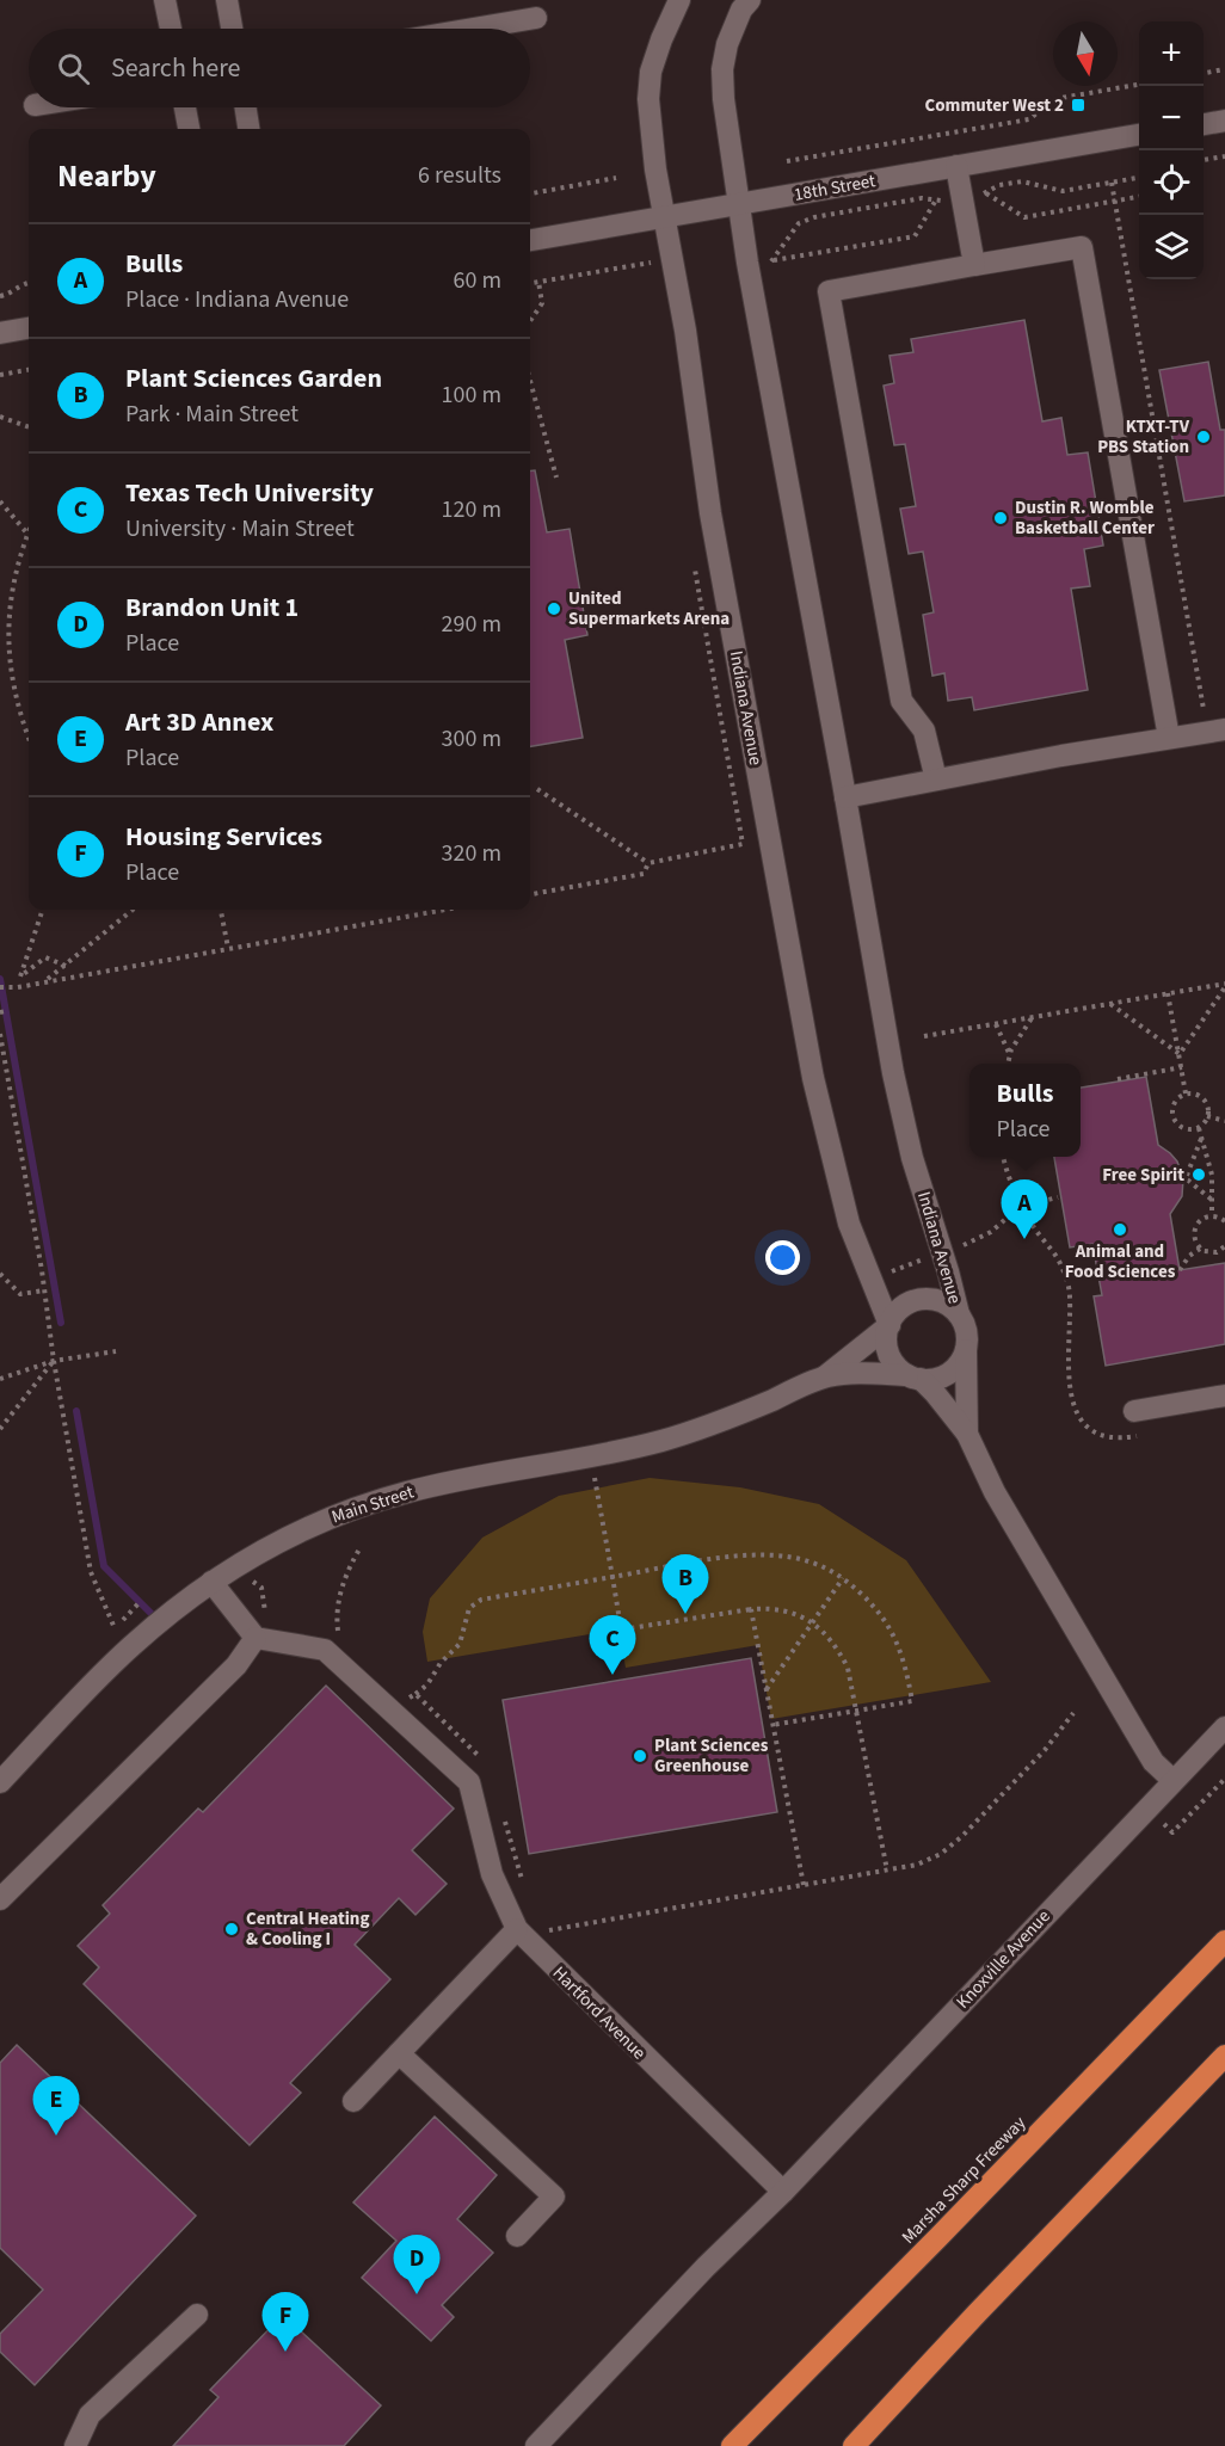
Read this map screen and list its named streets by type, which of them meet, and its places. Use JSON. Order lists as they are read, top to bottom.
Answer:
{
  "streets": {
    "highway": ["Marsha Sharp Freeway"],
    "street": [
      "18th Street",
      "Indiana Avenue",
      "Main Street",
      "Knoxville Avenue",
      "Hartford Avenue"
    ]
  },
  "crossings": [
    ["18th Street", "Indiana Avenue"],
    ["Indiana Avenue", "Main Street"],
    ["Knoxville Avenue", "Hartford Avenue"]
  ],
  "places": {
    "transit": ["Commuter West 2"],
    "other": [
      "KTXT-TV PBS Station",
      "Dustin R. Womble Basketball Center",
      "United Supermarkets Arena",
      "Free Spirit",
      "Animal and Food Sciences",
      "Plant Sciences Greenhouse",
      "Central Heating & Cooling I"
    ]
  },
  "north": "bottom",
  "page": {
    "map_buttons": ["+", "−"],
    "search": "Search here",
    "heading": ["Nearby", "6 results"],
    "list": [
      {
        "mark": "A",
        "name": "Bulls",
        "note": "Place · Indiana Avenue",
        "value": "60 m"
      },
      {
        "mark": "B",
        "name": "Plant Sciences Garden",
        "note": "Park · Main Street",
        "value": "100 m"
      },
      {
        "mark": "C",
        "name": "Texas Tech University",
        "note": "University · Main Street",
        "value": "120 m"
      },
      {
        "mark": "D",
        "name": "Brandon Unit 1",
        "note": "Place",
        "value": "290 m"
      },
      {
        "mark": "E",
        "name": "Art 3D Annex",
        "note": "Place",
        "value": "300 m"
      },
      {
        "mark": "F",
        "name": "Housing Services",
        "note": "Place",
        "value": "320 m"
      }
    ],
    "popup": ["Bulls", "Place"],
    "pins": [
      "A",
      "B",
      "C",
      "E",
      "D",
      "F"
    ]
  }
}
